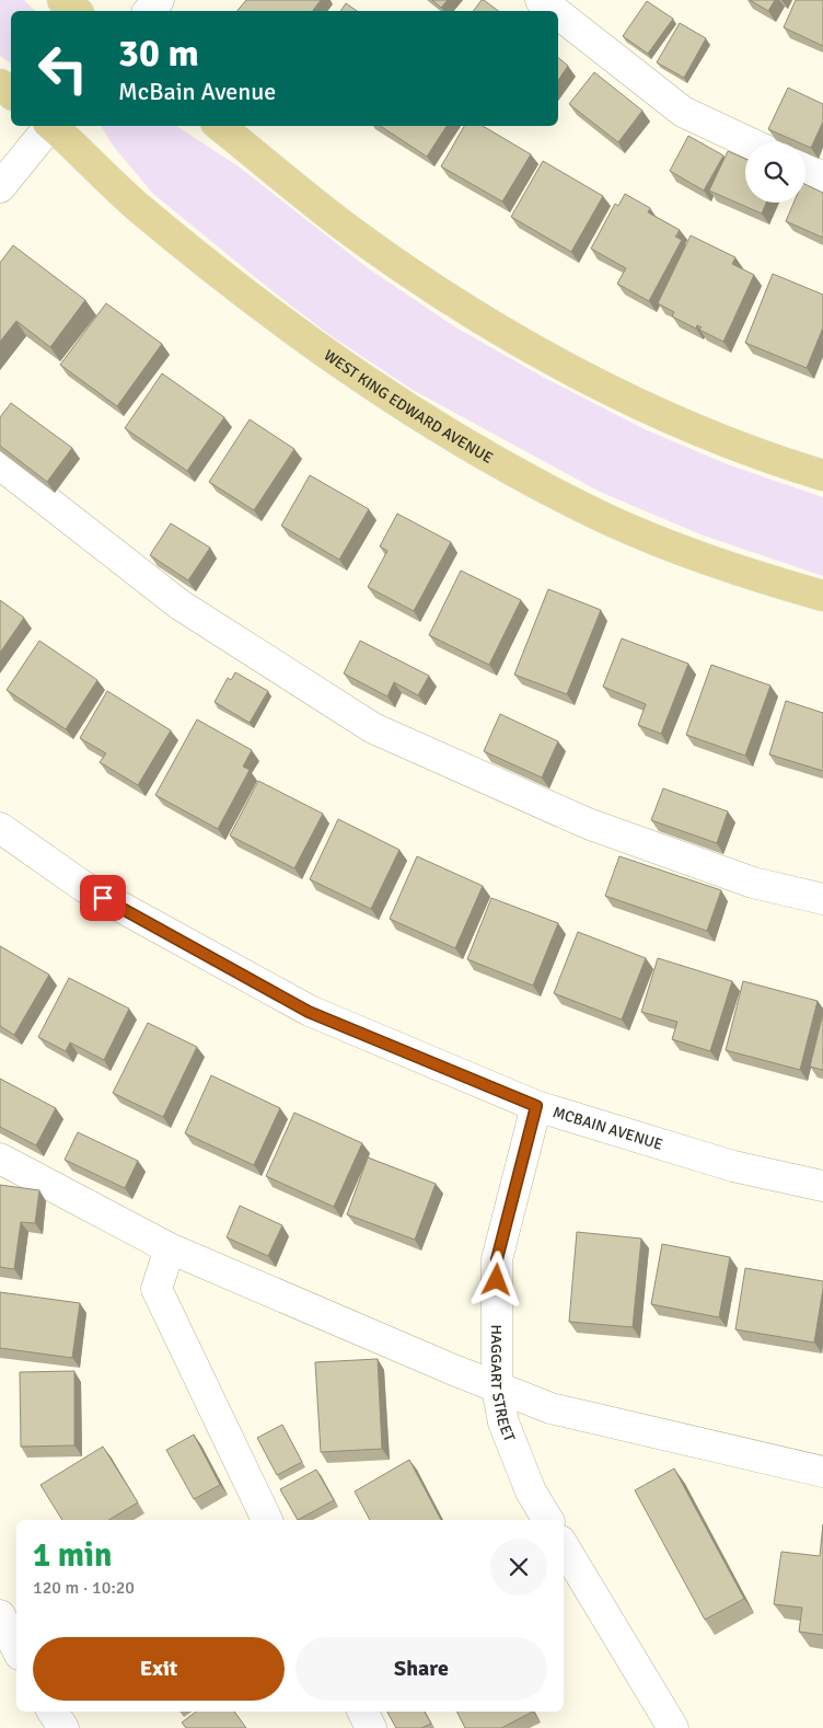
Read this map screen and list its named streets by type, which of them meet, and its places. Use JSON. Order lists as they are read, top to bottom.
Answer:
{
  "streets": {
    "main road": ["WEST KING EDWARD AVENUE"],
    "street": ["MCBAIN AVENUE", "HAGGART STREET"]
  },
  "crossings": [
    ["MCBAIN AVENUE", "HAGGART STREET"]
  ],
  "page": {
    "turn": ["30 m", "McBain Avenue"],
    "heading": ["1 min", "120 m · 10:20"],
    "buttons": ["Exit", "Share"]
  }
}
